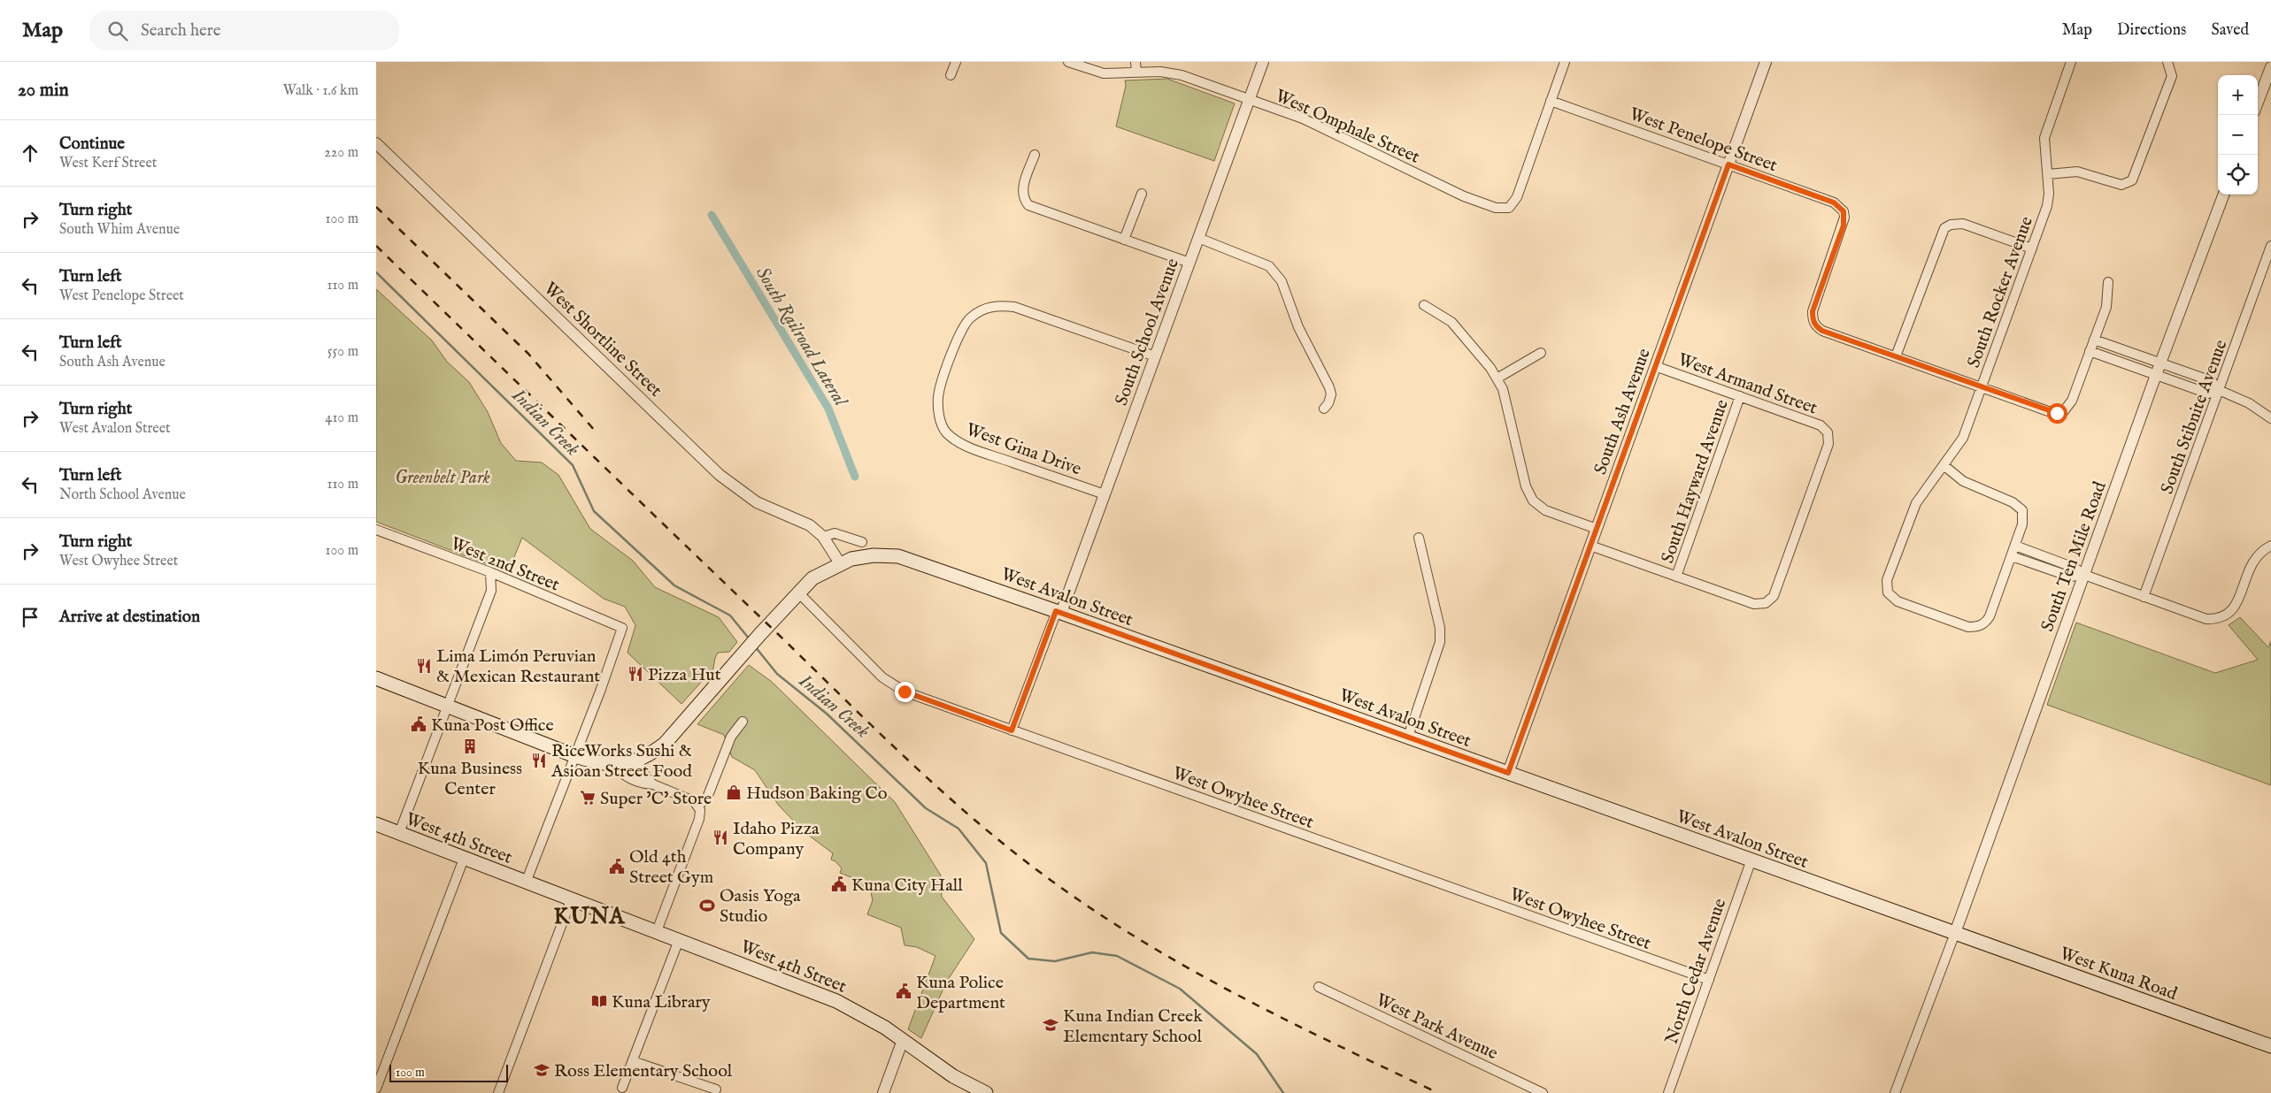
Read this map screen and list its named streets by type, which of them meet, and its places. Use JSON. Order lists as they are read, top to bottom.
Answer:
{
  "streets": {
    "main road": ["West Avalon Street", "West 4th Street", "West Kuna Road"],
    "street": [
      "West Omphale Street",
      "West Penelope Street",
      "South Rocker Avenue",
      "South School Avenue",
      "West Shortline Street",
      "West Armand Street",
      "South Ash Avenue",
      "South Stibnite Avenue",
      "West Gina Drive",
      "South Hayward Avenue",
      "South Ten Mile Road",
      "West 2nd Street",
      "West Owyhee Street",
      "North Cedar Avenue",
      "West Park Avenue"
    ]
  },
  "crossings": [
    ["West Omphale Street", "West Penelope Street"],
    ["West Omphale Street", "South School Avenue"],
    ["West Penelope Street", "South Ash Avenue"],
    ["South School Avenue", "West Gina Drive"],
    ["South School Avenue", "West Avalon Street"],
    ["West Shortline Street", "West Avalon Street"],
    ["West Armand Street", "South Ash Avenue"],
    ["West Armand Street", "South Hayward Avenue"],
    ["South Ash Avenue", "West Avalon Street"],
    ["South Ten Mile Road", "West Avalon Street"],
    ["South Ten Mile Road", "West Kuna Road"],
    ["West Avalon Street", "West Owyhee Street"],
    ["West Avalon Street", "North Cedar Avenue"],
    ["West Avalon Street", "West Kuna Road"],
    ["West Owyhee Street", "North Cedar Avenue"]
  ],
  "districts": ["KUNA"],
  "water": ["South Railroad Lateral", "Indian Creek"],
  "parks": ["Greenbelt Park"],
  "places": {
    "restaurant": [
      "Lima Limón Peruvian & Mexican Restaurant",
      "Pizza Hut",
      "RiceWorks Sushi & Asioan Street Food",
      "Idaho Pizza Company"
    ],
    "public building": [
      "Kuna Post Office",
      "Old 4th Street Gym",
      "Kuna City Hall",
      "Kuna Police Department"
    ],
    "building": ["Kuna Business Center"],
    "shop": ["Hudson Baking Co"],
    "supermarket": ["Super 'C' Store"],
    "sports": ["Oasis Yoga Studio"],
    "library": ["Kuna Library"],
    "school or university": ["Kuna Indian Creek Elementary School", "Ross Elementary School"]
  },
  "scale_bar": "100 m",
  "page": {
    "header": "Map",
    "search": "Search here",
    "nav": ["Map", "Directions", "Saved"],
    "heading": ["20 min", "Walk · 1.6 km"],
    "map_buttons": ["+", "−"],
    "list": [
      ["Continue", "West Kerf Street", "220 m"],
      ["Turn right", "South Whim Avenue", "100 m"],
      ["Turn left", "West Penelope Street", "110 m"],
      ["Turn left", "South Ash Avenue", "550 m"],
      ["Turn right", "West Avalon Street", "410 m"],
      ["Turn left", "North School Avenue", "110 m"],
      ["Turn right", "West Owyhee Street", "100 m"],
      "Arrive at destination"
    ],
    "scale": "100 m"
  }
}
